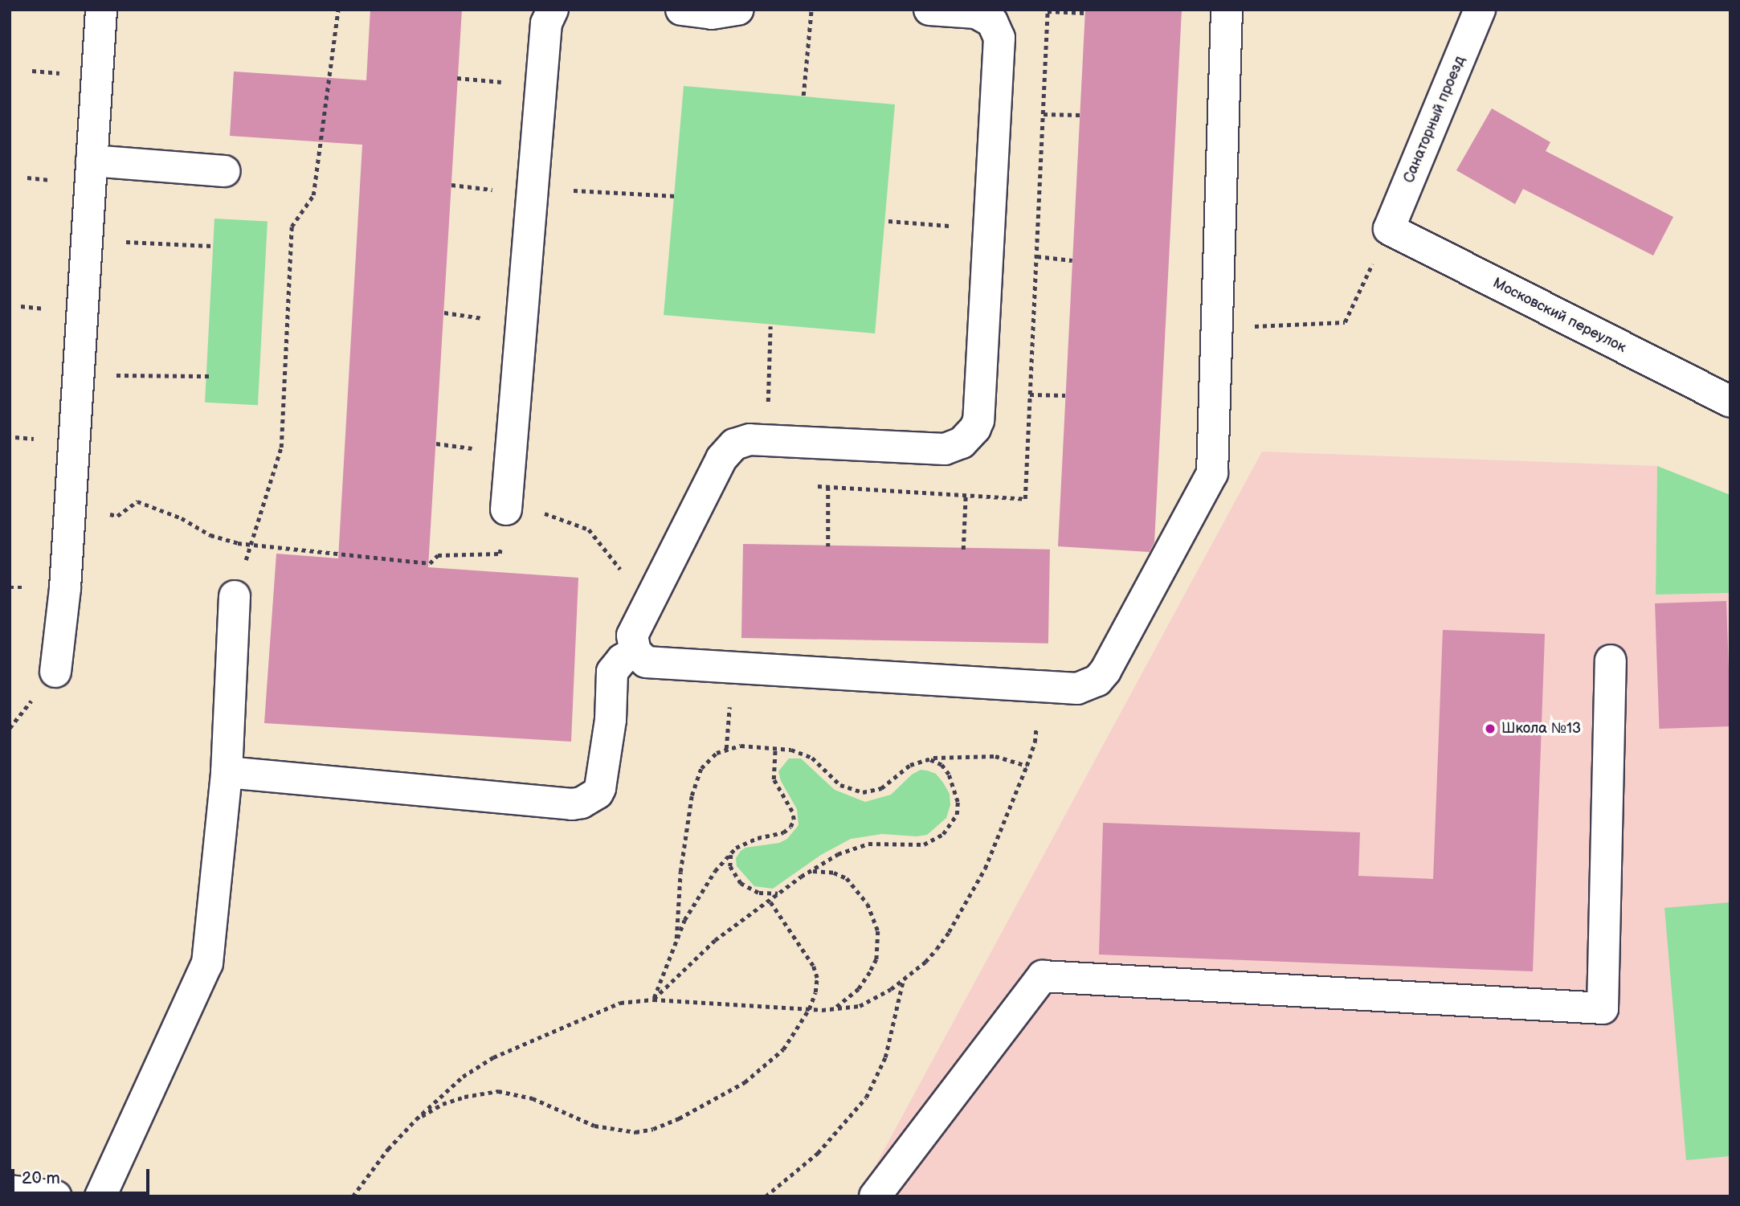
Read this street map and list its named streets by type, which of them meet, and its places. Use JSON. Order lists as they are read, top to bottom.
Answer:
{
  "streets": {
    "lane": ["Санаторный проезд", "Московский переулок"]
  },
  "crossings": [
    ["Санаторный проезд", "Московский переулок"]
  ],
  "places": ["Школа №13"],
  "scale_bar": "20 m"
}
